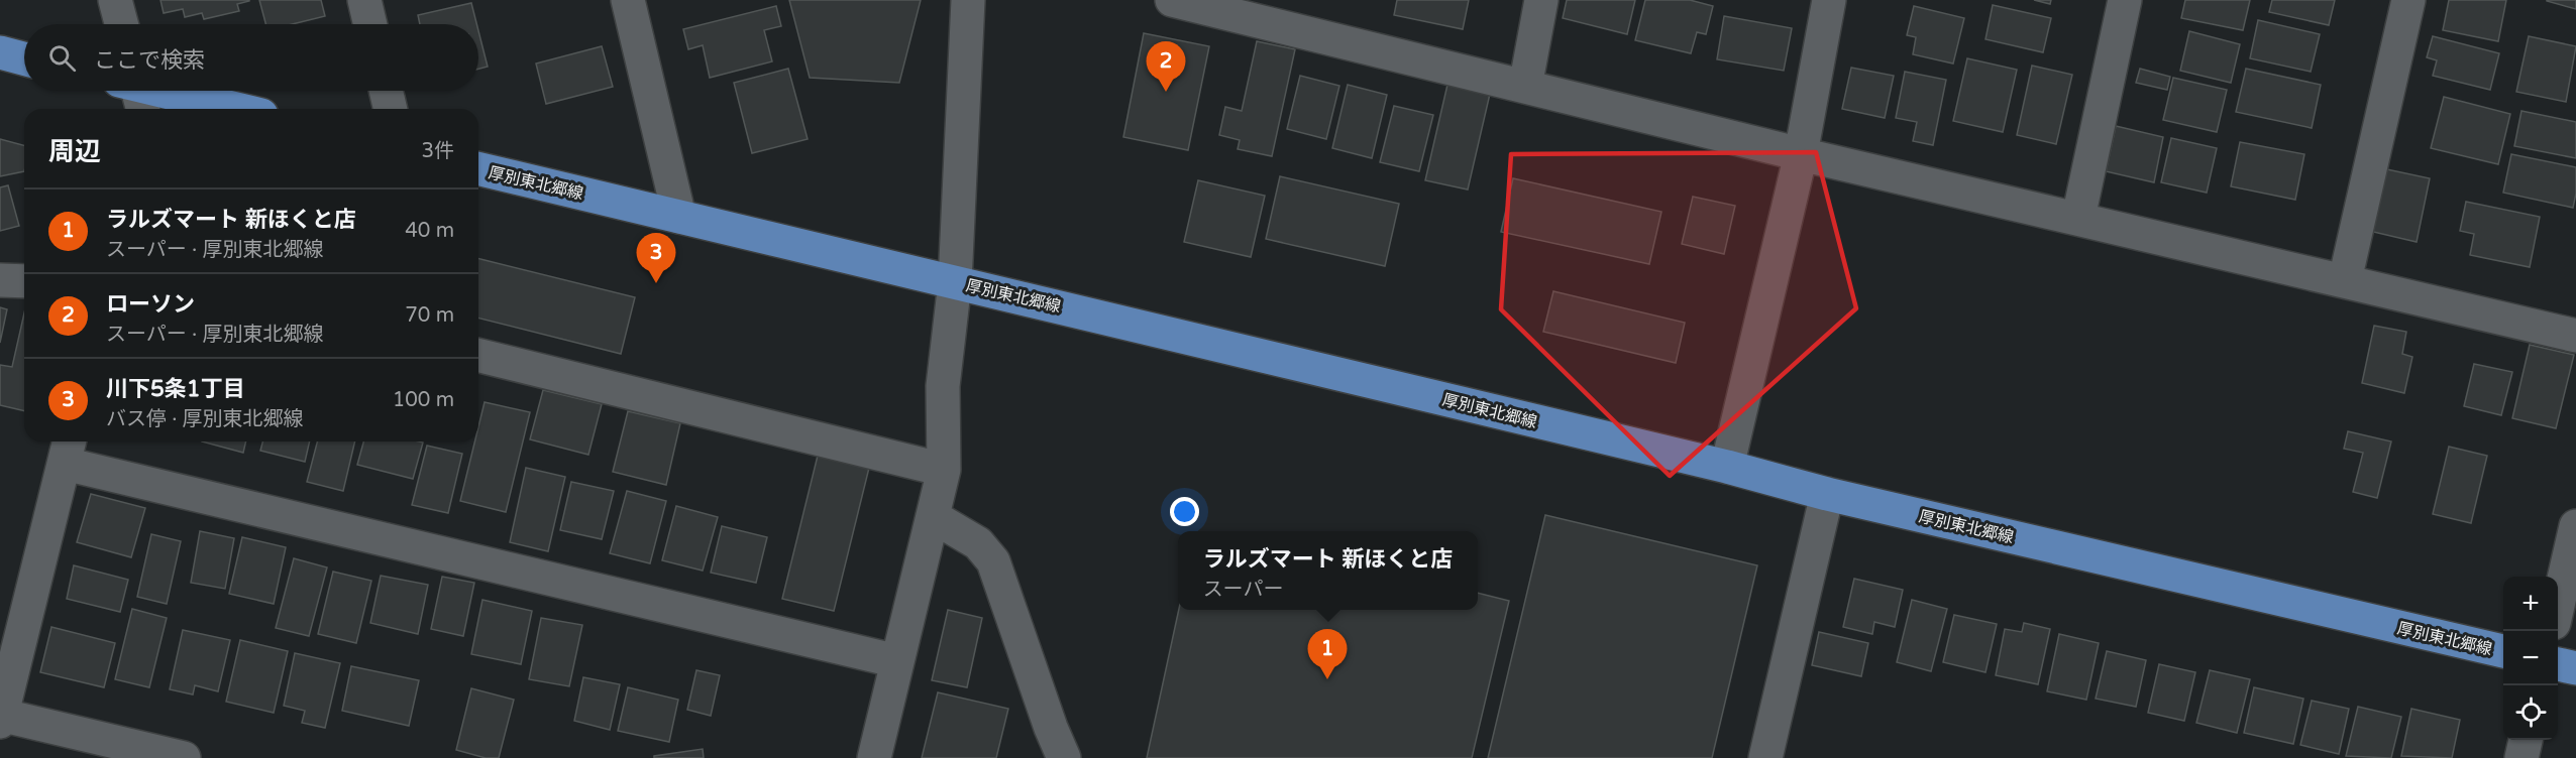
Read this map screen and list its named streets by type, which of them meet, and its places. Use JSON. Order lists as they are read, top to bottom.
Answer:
{
  "streets": {
    "main road": ["厚別東北郷線"]
  },
  "page": {
    "search": "ここで検索",
    "pins": ["2", "3", "1"],
    "heading": ["周辺", "3件"],
    "list": [
      {
        "mark": "1",
        "name": "ラルズマート 新ほくと店",
        "note": "スーパー · 厚別東北郷線",
        "value": "40 m"
      },
      {
        "mark": "2",
        "name": "ローソン",
        "note": "スーパー · 厚別東北郷線",
        "value": "70 m"
      },
      {
        "mark": "3",
        "name": "川下5条1丁目",
        "note": "バス停 · 厚別東北郷線",
        "value": "100 m"
      }
    ],
    "popup": ["ラルズマート 新ほくと店", "スーパー"],
    "map_buttons": ["+", "−"]
  }
}
